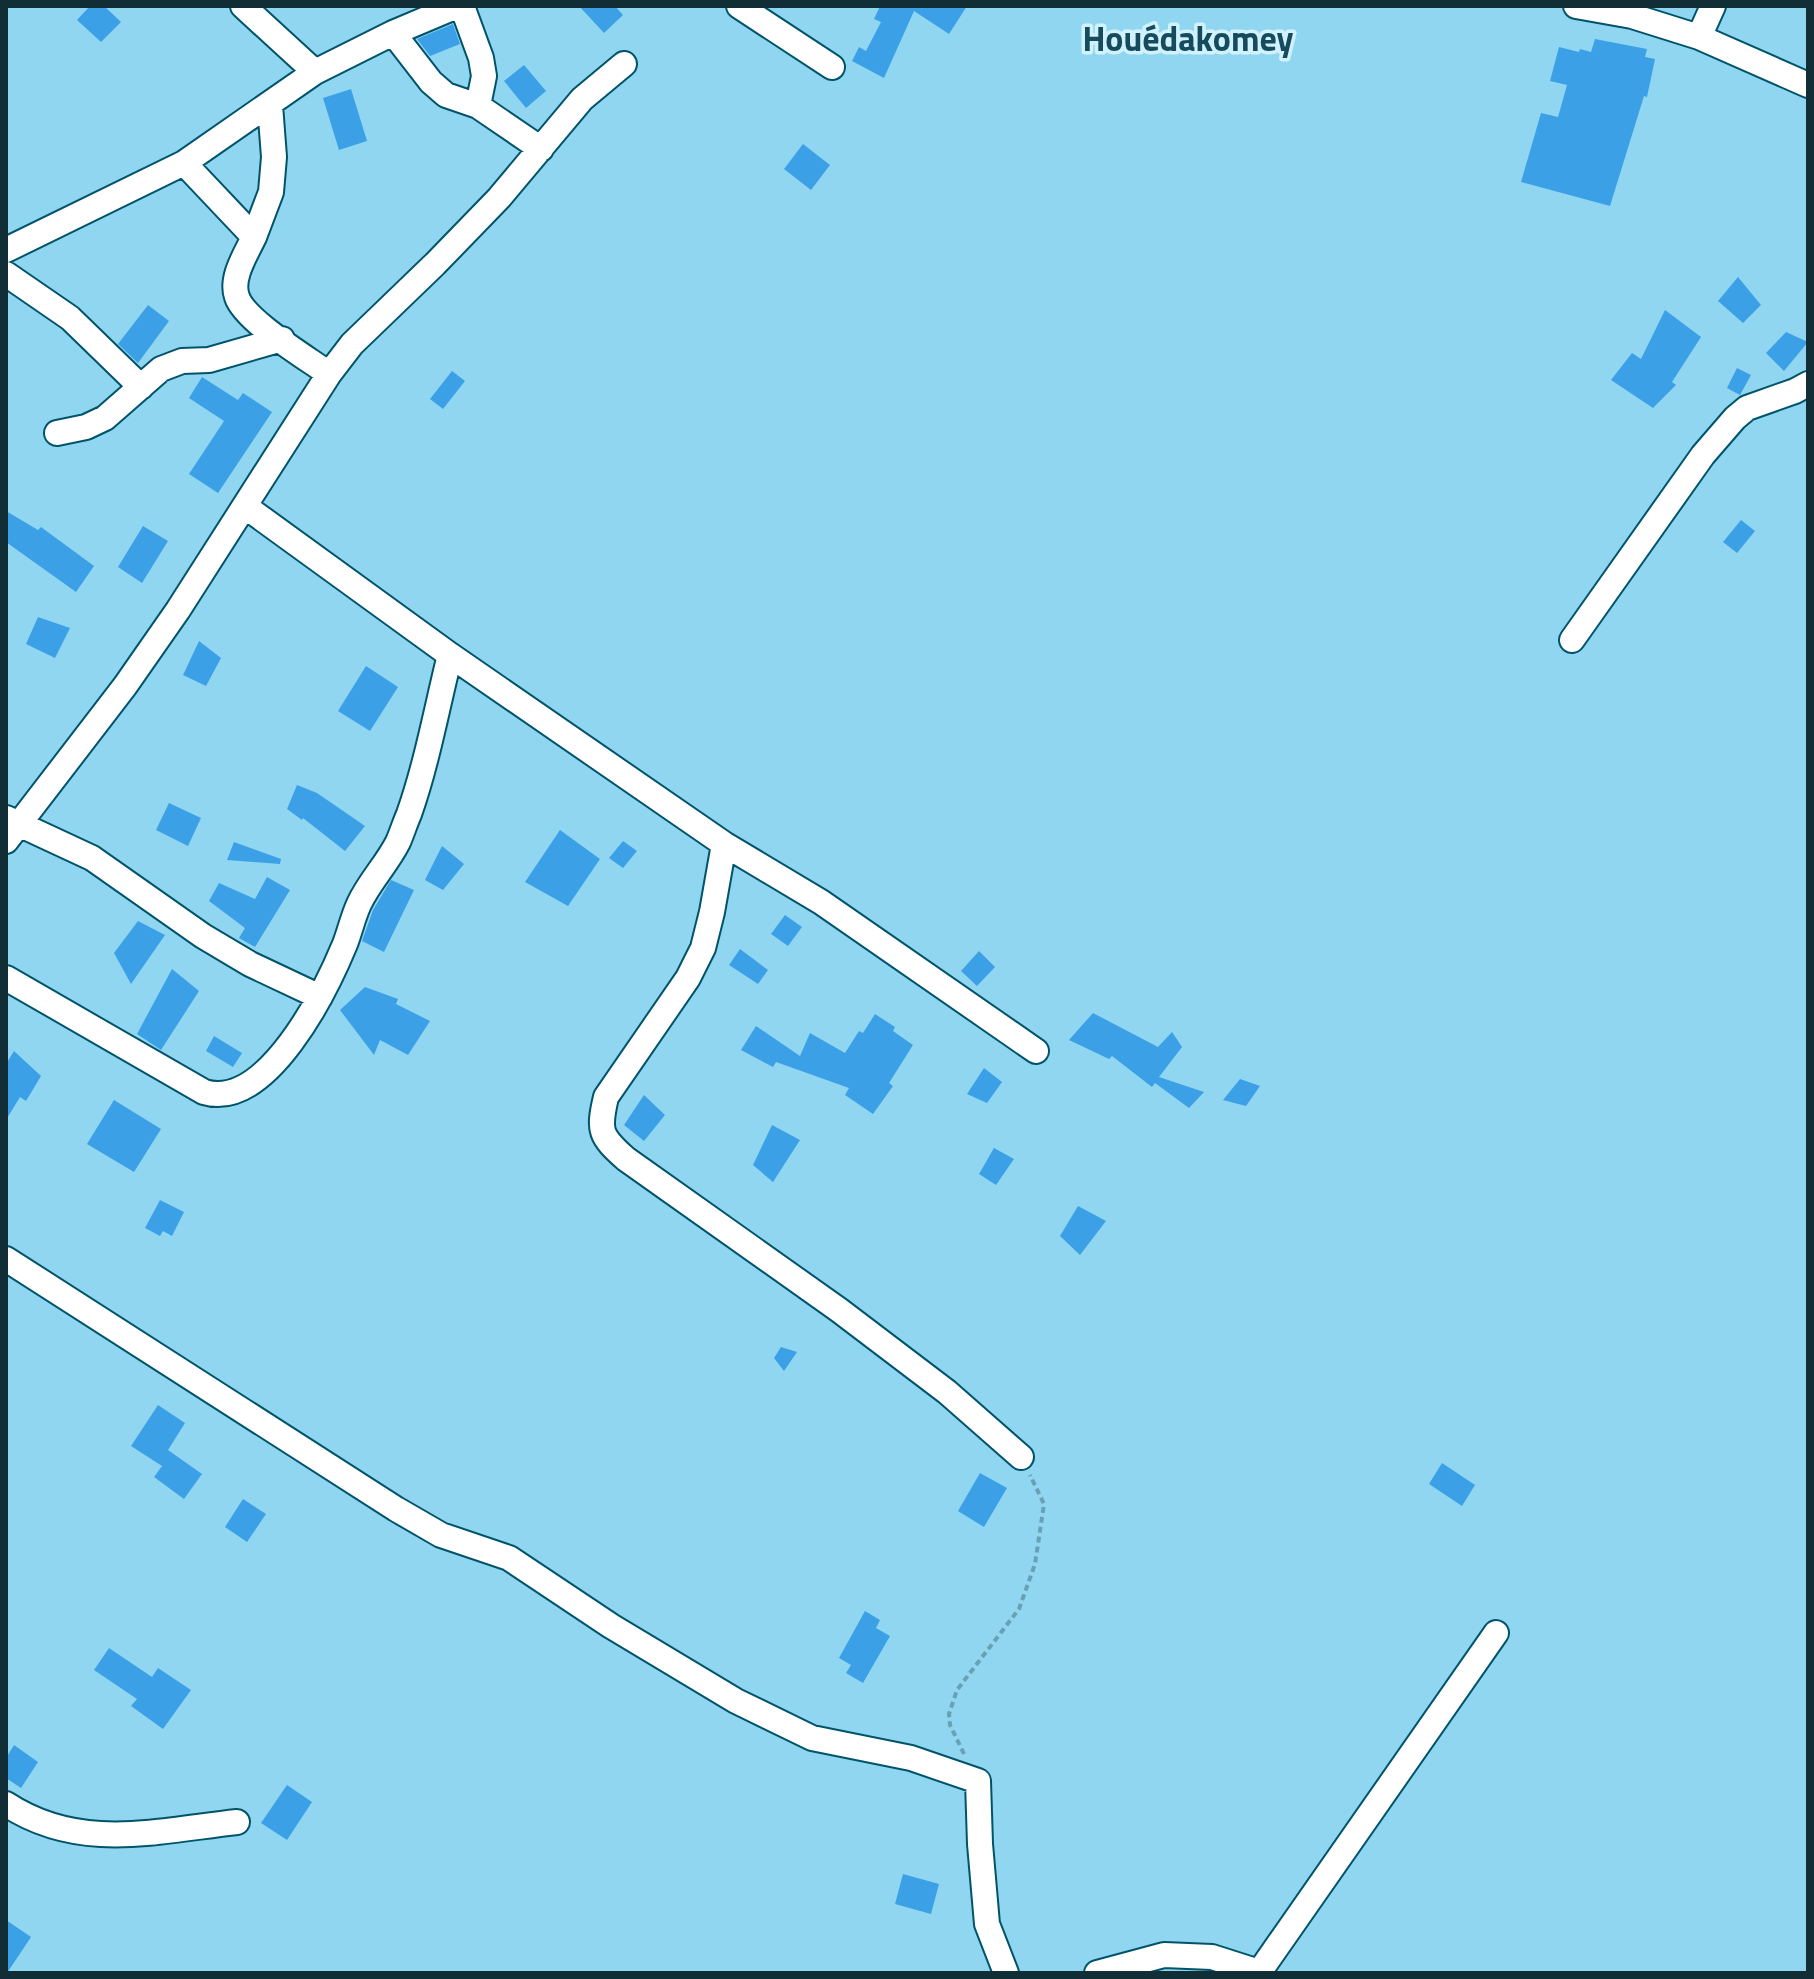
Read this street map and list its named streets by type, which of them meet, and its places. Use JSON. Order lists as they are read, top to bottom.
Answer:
{
  "districts": ["Houédakomey"]
}
